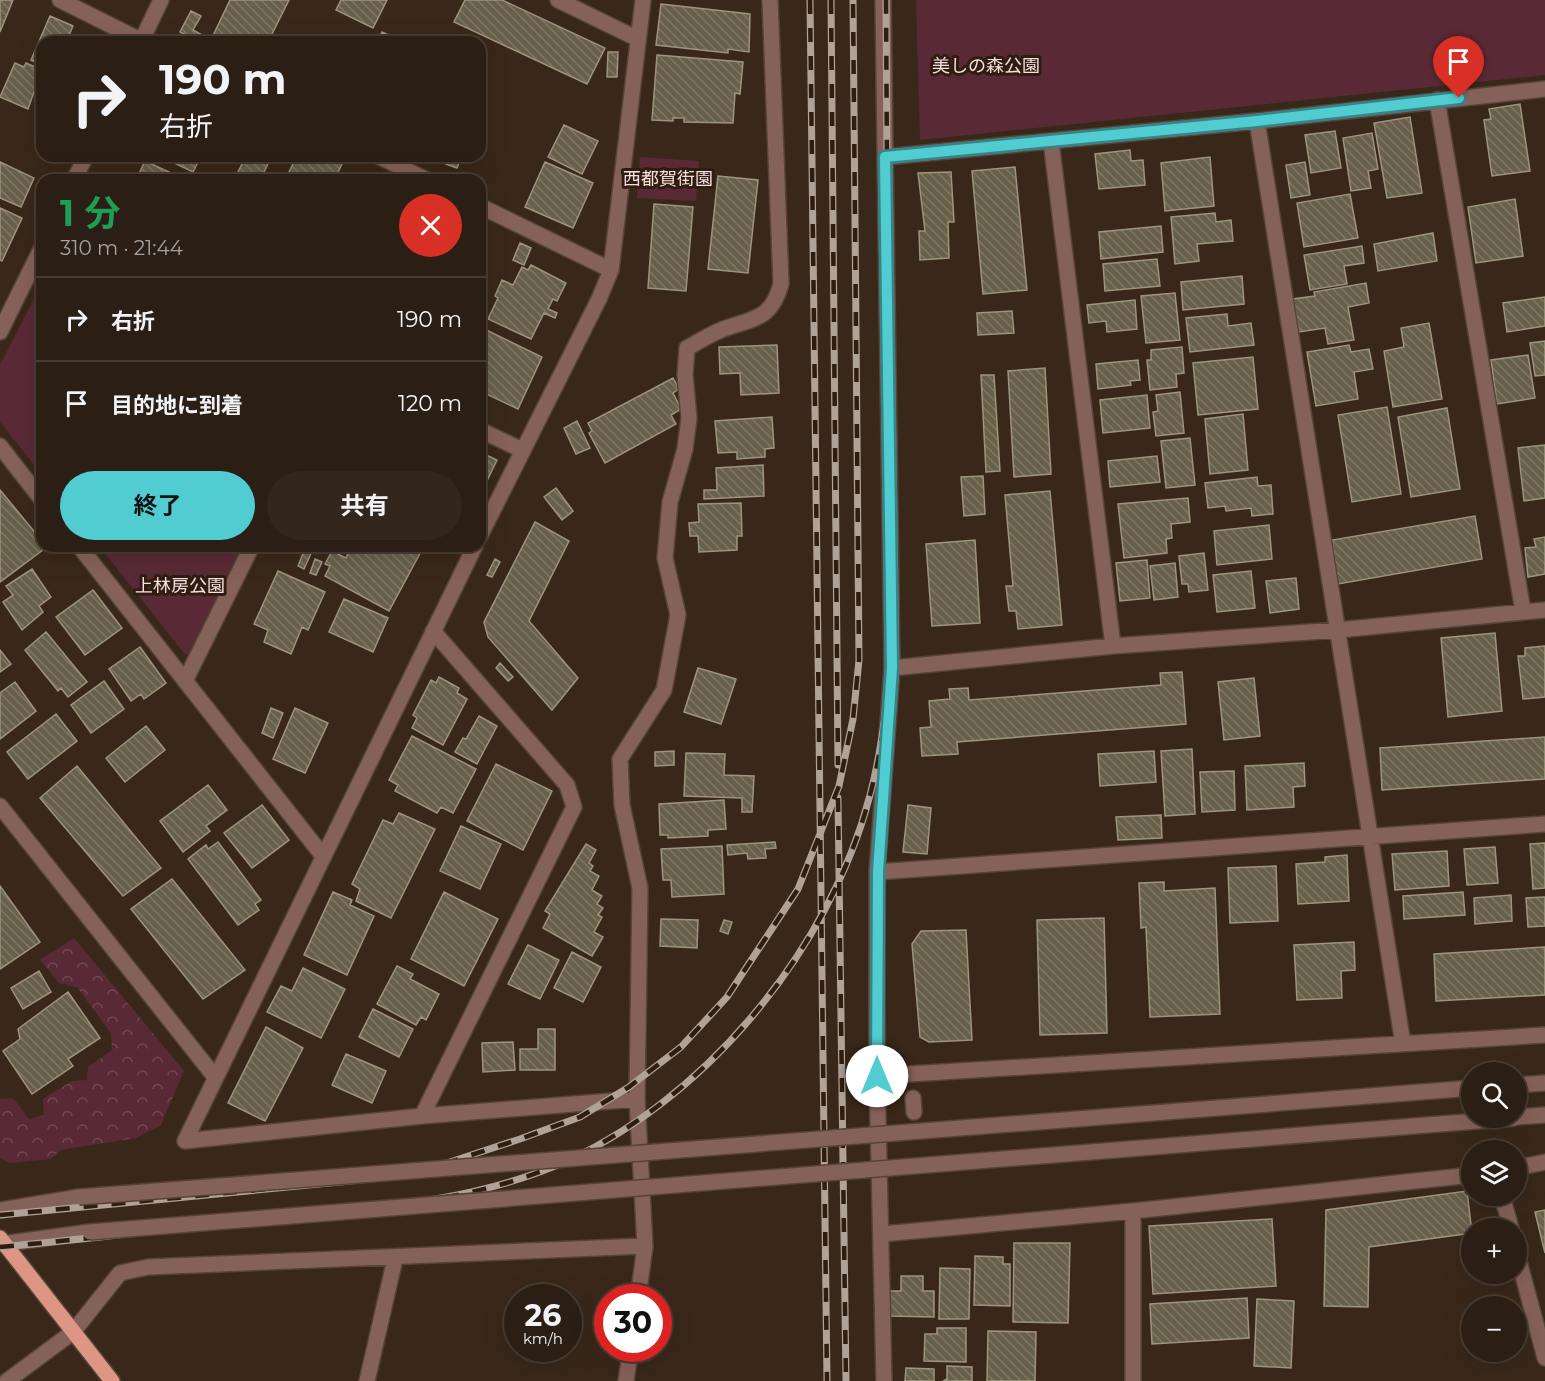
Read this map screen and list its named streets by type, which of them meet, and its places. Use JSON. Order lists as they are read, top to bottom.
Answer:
{
  "parks": ["美しの森公園", "西都賀街園", "上林房公園"],
  "page": {
    "turn": ["190 m", "右折"],
    "heading": ["1 分", "310 m · 21:44"],
    "list": [
      {
        "name": "右折",
        "value": "190 m"
      },
      {
        "name": "目的地に到着",
        "value": "120 m"
      }
    ],
    "buttons": ["終了", "共有"],
    "map_buttons": ["+", "−"],
    "speed": "26 km/h",
    "limit": "30"
  }
}
